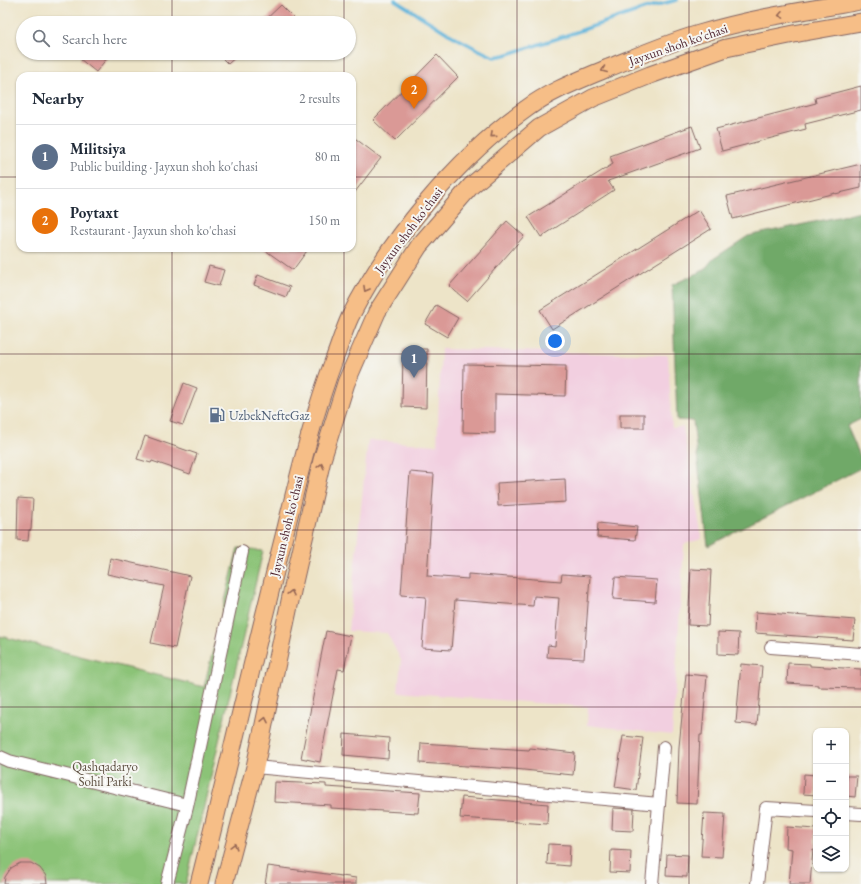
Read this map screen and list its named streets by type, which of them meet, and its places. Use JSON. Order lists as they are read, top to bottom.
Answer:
{
  "streets": {
    "highway": ["Jayxun shoh ko'chasi"]
  },
  "parks": ["Qashqadaryo Sohil Parki"],
  "places": {
    "fuel station": ["UzbekNefteGaz"]
  },
  "page": {
    "search": "Search here",
    "heading": ["Nearby", "2 results"],
    "pins": ["2", "1"],
    "list": [
      {
        "mark": "1",
        "name": "Militsiya",
        "note": "Public building · Jayxun shoh ko'chasi",
        "value": "80 m"
      },
      {
        "mark": "2",
        "name": "Poytaxt",
        "note": "Restaurant · Jayxun shoh ko'chasi",
        "value": "150 m"
      }
    ],
    "map_buttons": ["+", "−"]
  }
}
